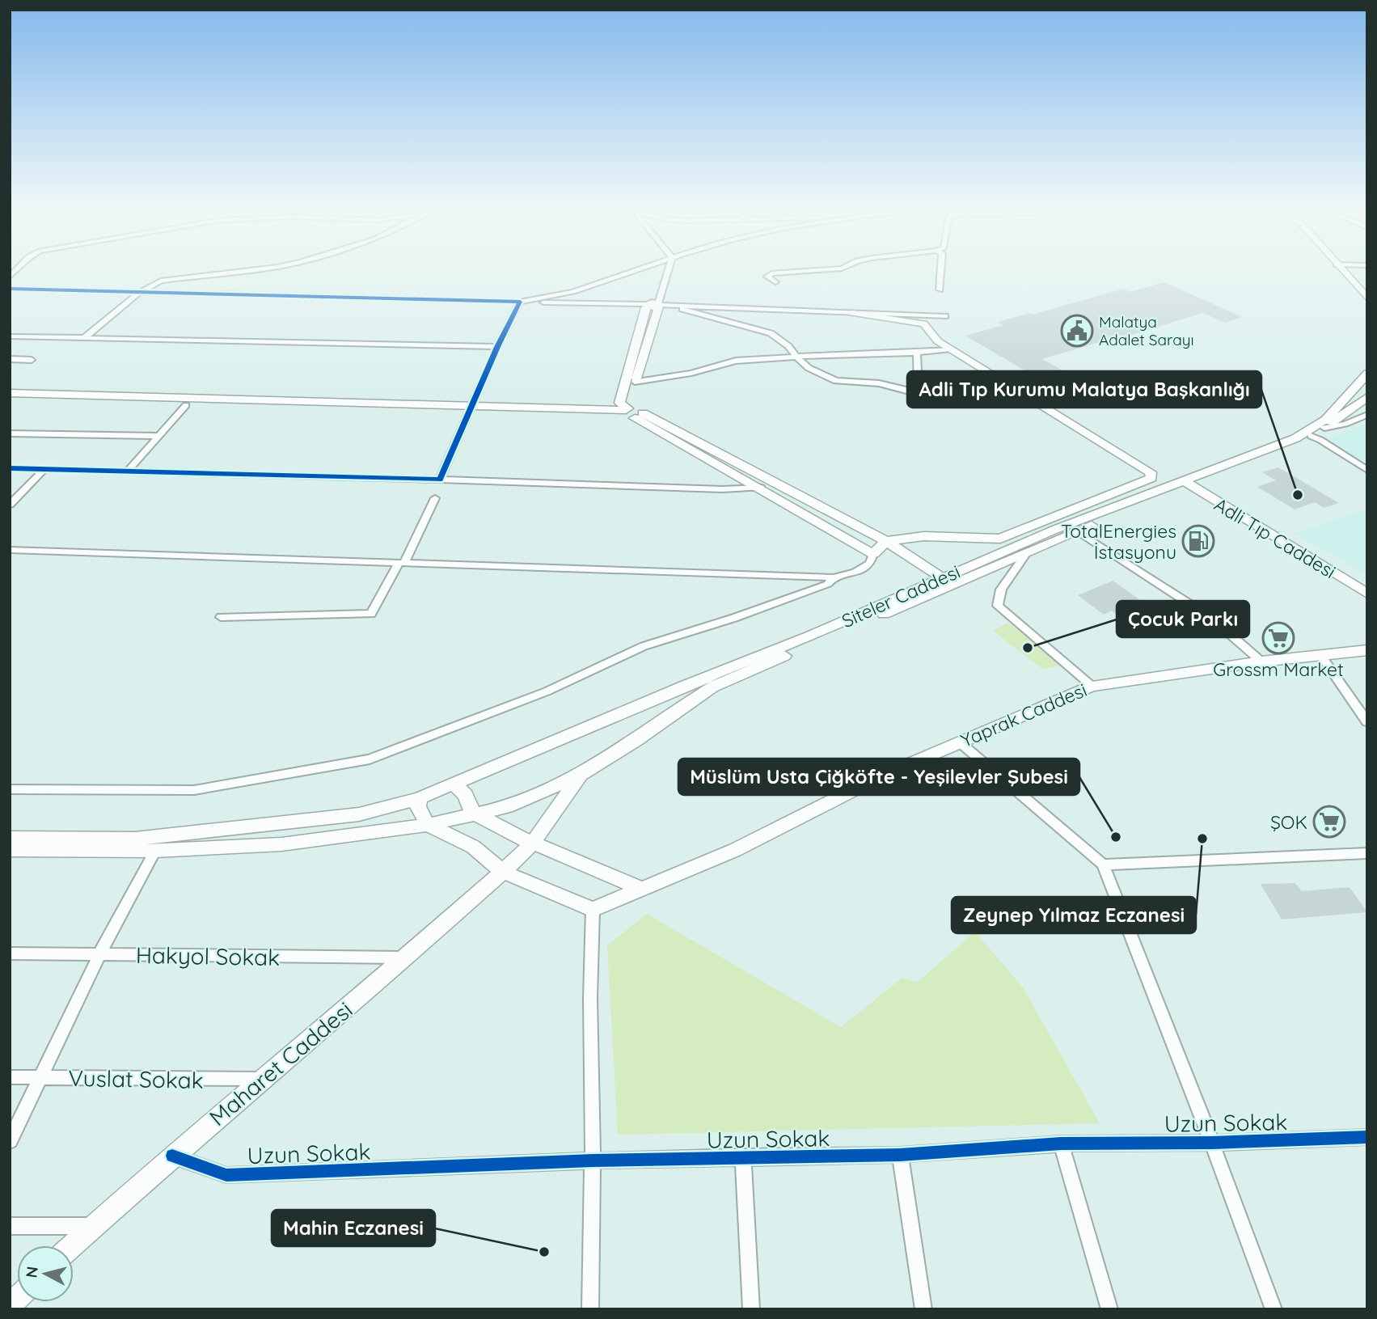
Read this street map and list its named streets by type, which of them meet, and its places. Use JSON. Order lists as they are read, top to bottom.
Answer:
{
  "streets": {
    "street": [
      "Adli Tıp Caddesi",
      "Siteler Caddesi",
      "Yaprak Caddesi",
      "Hakyol Sokak",
      "Maharet Caddesi",
      "Vuslat Sokak",
      "Uzun Sokak"
    ]
  },
  "crossings": [
    ["Adli Tıp Caddesi", "Siteler Caddesi"],
    ["Hakyol Sokak", "Maharet Caddesi"],
    ["Maharet Caddesi", "Vuslat Sokak"],
    ["Maharet Caddesi", "Uzun Sokak"]
  ],
  "places": {
    "public building": ["Malatya Adalet Sarayı"],
    "other": [
      "Adli Tıp Kurumu Malatya Başkanlığı",
      "Çocuk Parkı",
      "Müslüm Usta Çiğköfte - Yeşilevler Şubesi",
      "Zeynep Yılmaz Eczanesi",
      "Mahin Eczanesi"
    ],
    "fuel station": ["TotalEnergies İstasyonu"],
    "supermarket": ["Grossm Market", "ŞOK"]
  },
  "north": "left"
}
